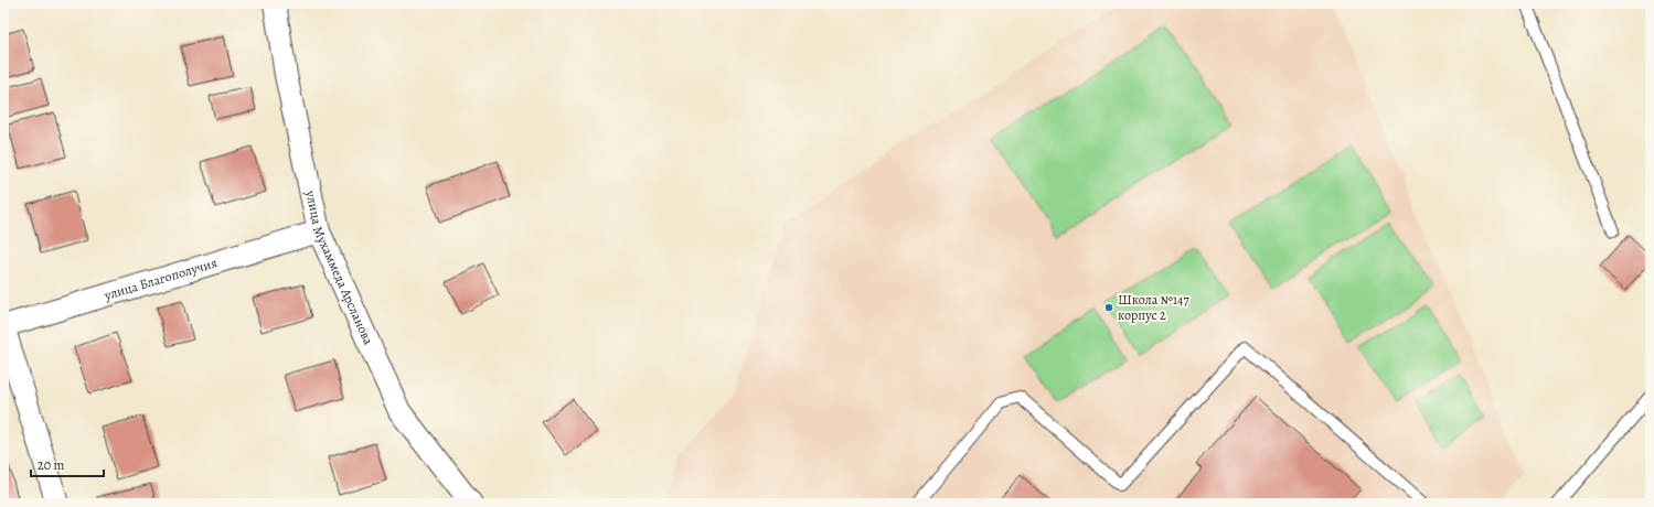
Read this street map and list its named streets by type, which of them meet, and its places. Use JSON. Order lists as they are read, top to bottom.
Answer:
{
  "streets": {
    "street": ["улица Мухаммеда Арсланова", "улица Благополучия"]
  },
  "crossings": [
    ["улица Мухаммеда Арсланова", "улица Благополучия"]
  ],
  "places": ["Школа №147 корпус 2"],
  "scale_bar": "20 m"
}
